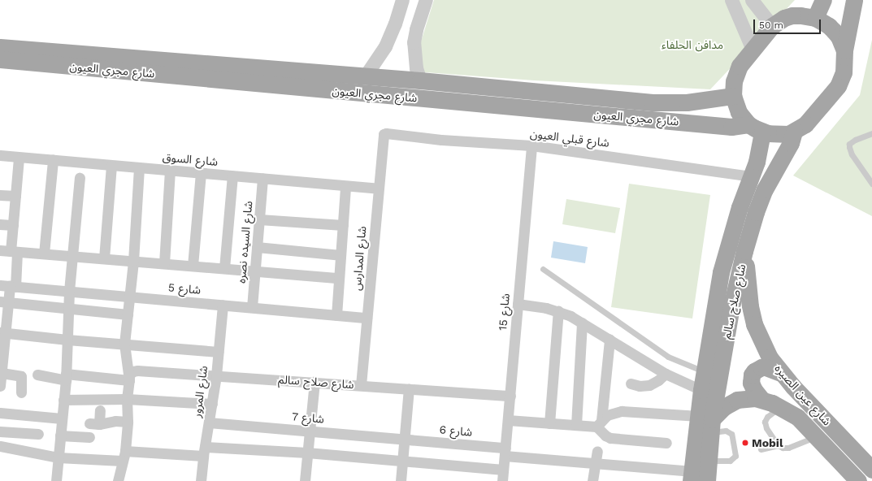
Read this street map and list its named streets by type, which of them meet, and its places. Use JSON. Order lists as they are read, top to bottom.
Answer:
{
  "streets": {
    "main road": ["شارع مجري العيون", "شارع صلاح سالم", "شارع عين الصيره"],
    "street": [
      "شارع قبلي العيون",
      "شارع السوق",
      "شارع السيده نصره",
      "شارع المدارس",
      "شارع 5",
      "شارع 15",
      "شارع المرور",
      "شارع 7",
      "شارع 6"
    ]
  },
  "crossings": [
    ["شارع مجري العيون", "شارع صلاح سالم"],
    ["شارع قبلي العيون", "شارع المدارس"],
    ["شارع قبلي العيون", "شارع صلاح سالم"],
    ["شارع قبلي العيون", "شارع 15"],
    ["شارع السوق", "شارع السيده نصره"],
    ["شارع السوق", "شارع المدارس"],
    ["شارع السيده نصره", "شارع 5"],
    ["شارع المدارس", "شارع 5"],
    ["شارع المدارس", "شارع صلاح سالم"],
    ["شارع 5", "شارع المرور"],
    ["شارع صلاح سالم", "شارع 15"],
    ["شارع صلاح سالم", "شارع المرور"],
    ["شارع صلاح سالم", "شارع عين الصيره"],
    ["شارع صلاح سالم", "شارع 6"],
    ["شارع 15", "شارع 6"],
    ["شارع المرور", "شارع 7"],
    ["شارع 7", "شارع 6"]
  ],
  "parks": ["مدافن الحلفاء"],
  "places": ["Mobil"],
  "scale_bar": "50 m"
}
